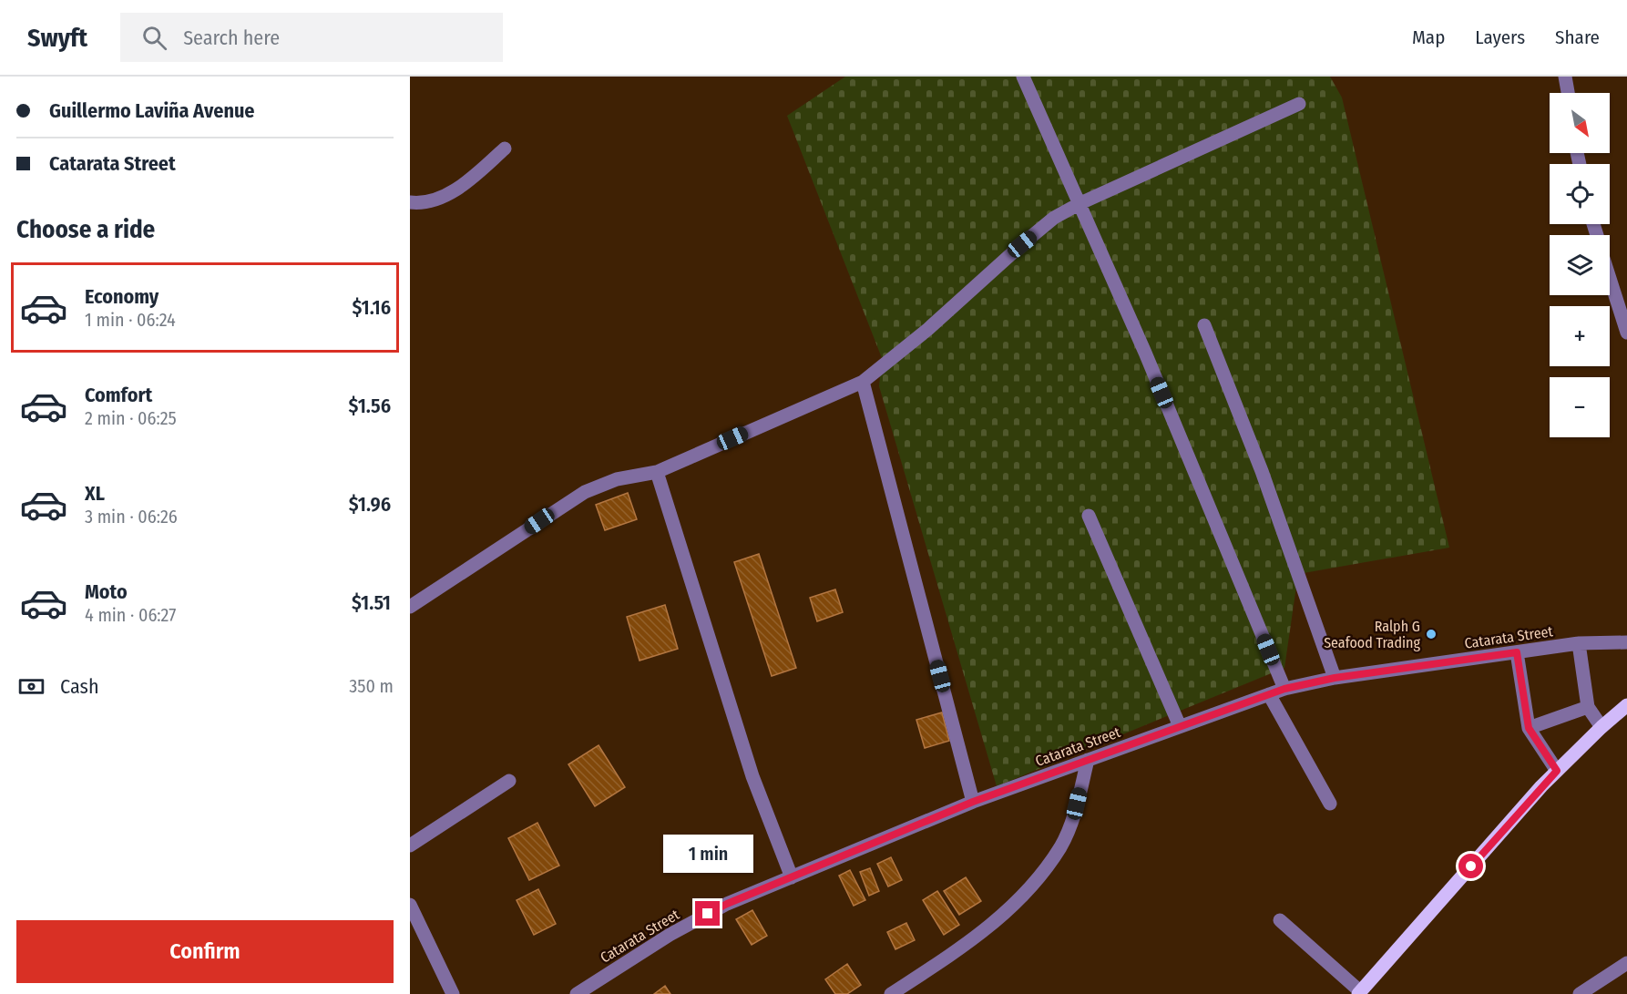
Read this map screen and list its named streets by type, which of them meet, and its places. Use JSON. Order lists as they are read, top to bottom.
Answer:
{
  "streets": {
    "street": ["Catarata Street"]
  },
  "places": ["Ralph G Seafood Trading"],
  "north": "bottom right",
  "page": {
    "header": "Swyft",
    "search": "Search here",
    "nav": ["Map", "Layers", "Share"],
    "banner": ["Guillermo Laviña Avenue", "Catarata Street"],
    "map_buttons": ["+", "−"],
    "heading": "Choose a ride",
    "list": [
      {
        "name": "Economy",
        "note": "1 min · 06:24",
        "value": "$1.16"
      },
      {
        "name": "Comfort",
        "note": "2 min · 06:25",
        "value": "$1.56"
      },
      {
        "name": "XL",
        "note": "3 min · 06:26",
        "value": "$1.96"
      },
      {
        "name": "Moto",
        "note": "4 min · 06:27",
        "value": "$1.51"
      }
    ],
    "pay": ["Cash", "350 m"],
    "bubble": "1 min",
    "buttons": "Confirm"
  }
}
